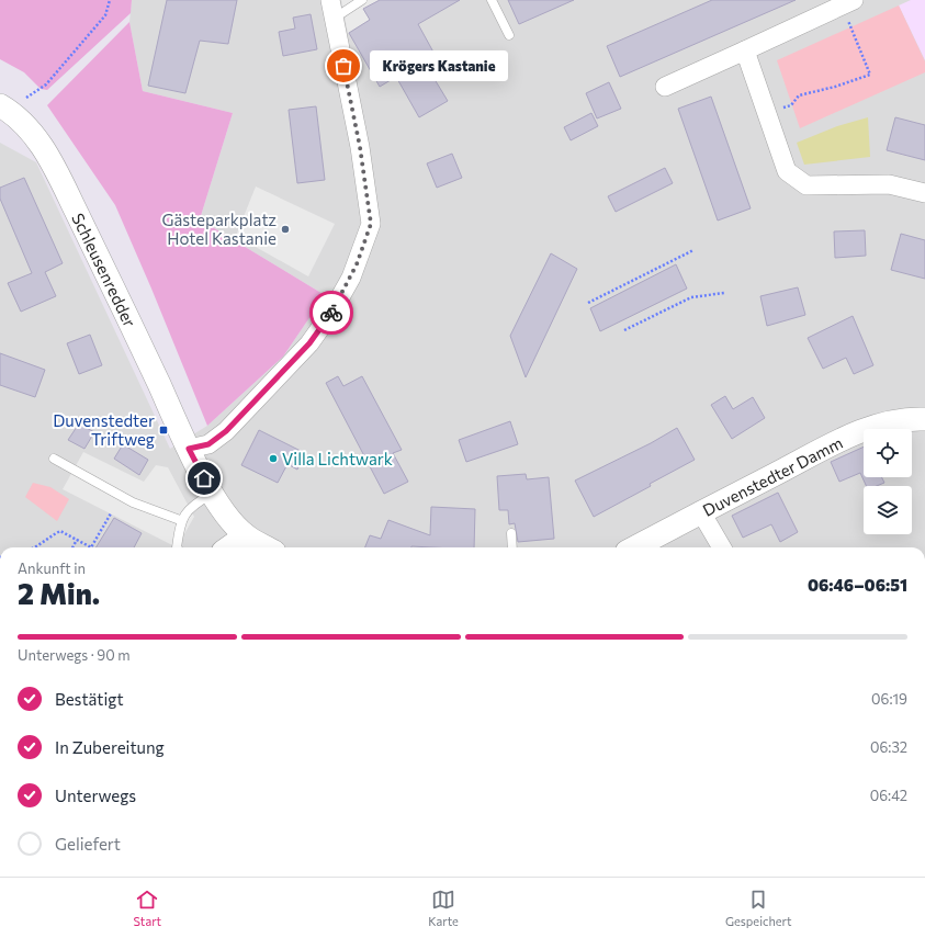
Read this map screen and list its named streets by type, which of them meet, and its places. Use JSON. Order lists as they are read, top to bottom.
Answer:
{
  "streets": {
    "street": ["Schleusenredder", "Duvenstedter Damm"]
  },
  "places": {
    "other": ["Krögers Kastanie", "Gästeparkplatz Hotel Kastanie", "Villa Lichtwark"],
    "transit": ["Duvenstedter Triftweg"]
  },
  "page": {
    "bubble": "Krögers Kastanie",
    "heading": ["2 Min.", "Ankunft in", "06:46–06:51"],
    "bar": "Unterwegs · 90 m",
    "list": [
      ["Bestätigt", "06:19"],
      ["In Zubereitung", "06:32"],
      ["Unterwegs", "06:42"],
      "Geliefert"
    ],
    "tabs": ["Start", "Karte", "Gespeichert"]
  }
}
